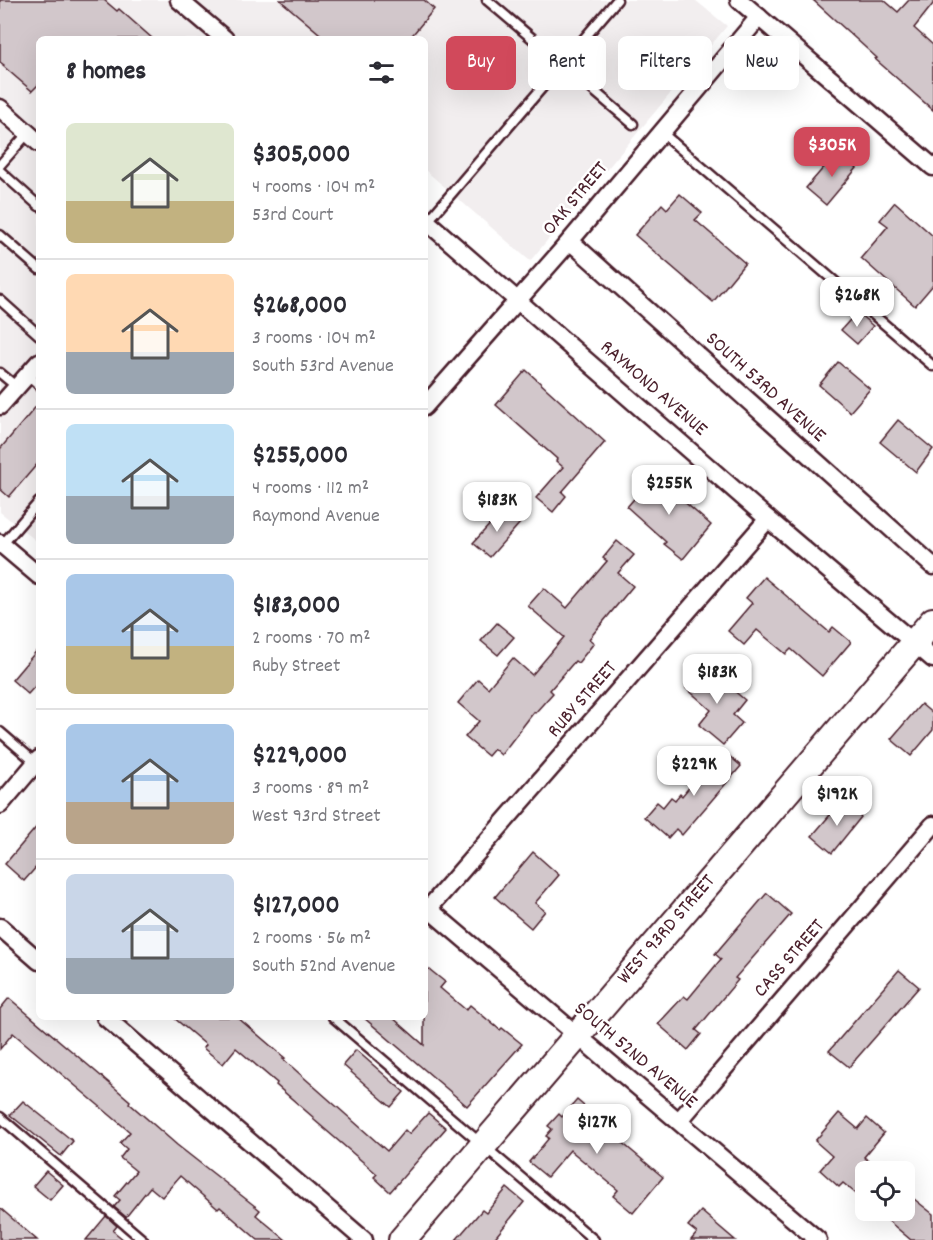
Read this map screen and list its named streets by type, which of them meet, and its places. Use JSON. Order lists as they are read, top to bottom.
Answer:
{
  "streets": {
    "main road": ["WEST 93RD STREET"],
    "street": [
      "OAK STREET",
      "SOUTH 53RD AVENUE",
      "RAYMOND AVENUE",
      "RUBY STREET",
      "CASS STREET",
      "SOUTH 52ND AVENUE"
    ]
  },
  "crossings": [
    ["OAK STREET", "SOUTH 53RD AVENUE"],
    ["OAK STREET", "RAYMOND AVENUE"],
    ["RAYMOND AVENUE", "RUBY STREET"],
    ["RAYMOND AVENUE", "WEST 93RD STREET"],
    ["WEST 93RD STREET", "SOUTH 52ND AVENUE"],
    ["CASS STREET", "SOUTH 52ND AVENUE"]
  ],
  "page": {
    "chip": [
      "Buy",
      "Rent",
      "Filters",
      "New"
    ],
    "heading": "8 homes",
    "list": [
      {
        "name": "$305,000",
        "note": "4 rooms · 104 m² · 53rd Court"
      },
      {
        "name": "$268,000",
        "note": "3 rooms · 104 m² · South 53rd Avenue"
      },
      {
        "name": "$255,000",
        "note": "4 rooms · 112 m² · Raymond Avenue"
      },
      {
        "name": "$183,000",
        "note": "2 rooms · 70 m² · Ruby Street"
      },
      {
        "name": "$229,000",
        "note": "3 rooms · 89 m² · West 93rd Street"
      },
      {
        "name": "$127,000",
        "note": "2 rooms · 56 m² · South 52nd Avenue"
      }
    ],
    "price": [
      "$305K",
      "$268K",
      "$255K",
      "$183K",
      "$183K",
      "$229K",
      "$192K",
      "$127K"
    ]
  }
}
